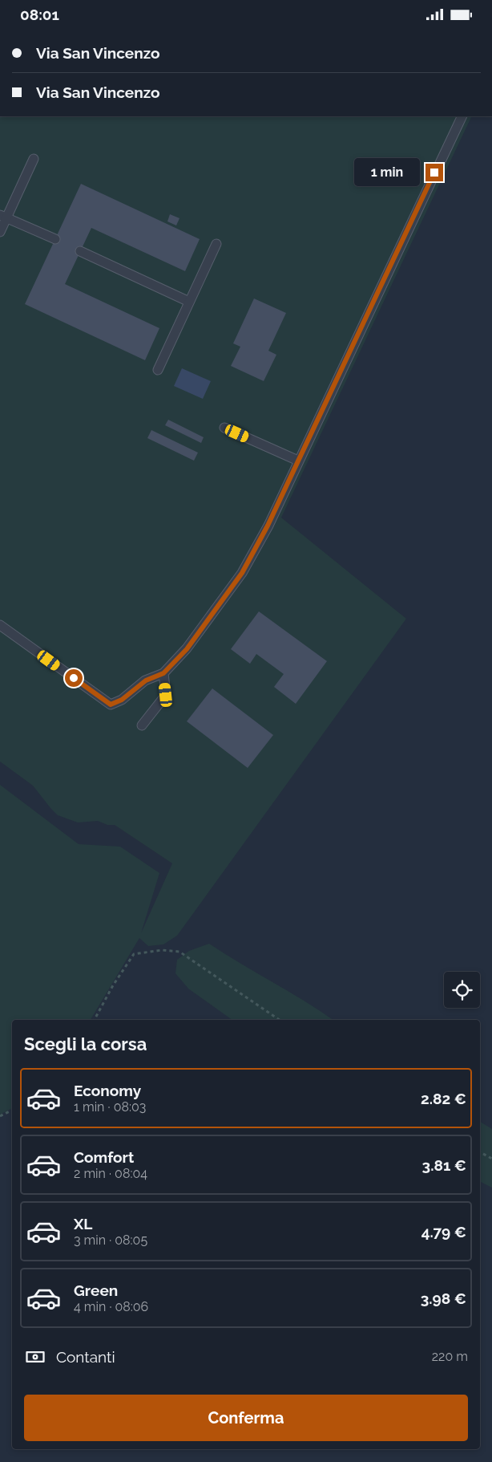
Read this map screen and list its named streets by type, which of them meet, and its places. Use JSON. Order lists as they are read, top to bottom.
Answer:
{
  "page": {
    "status": "08:01",
    "banner": ["Via San Vincenzo", "Via San Vincenzo"],
    "bubble": "1 min",
    "heading": "Scegli la corsa",
    "list": [
      {
        "name": "Economy",
        "note": "1 min · 08:03",
        "value": "2.82 €"
      },
      {
        "name": "Comfort",
        "note": "2 min · 08:04",
        "value": "3.81 €"
      },
      {
        "name": "XL",
        "note": "3 min · 08:05",
        "value": "4.79 €"
      },
      {
        "name": "Green",
        "note": "4 min · 08:06",
        "value": "3.98 €"
      }
    ],
    "pay": ["Contanti", "220 m"],
    "buttons": "Conferma"
  }
}
